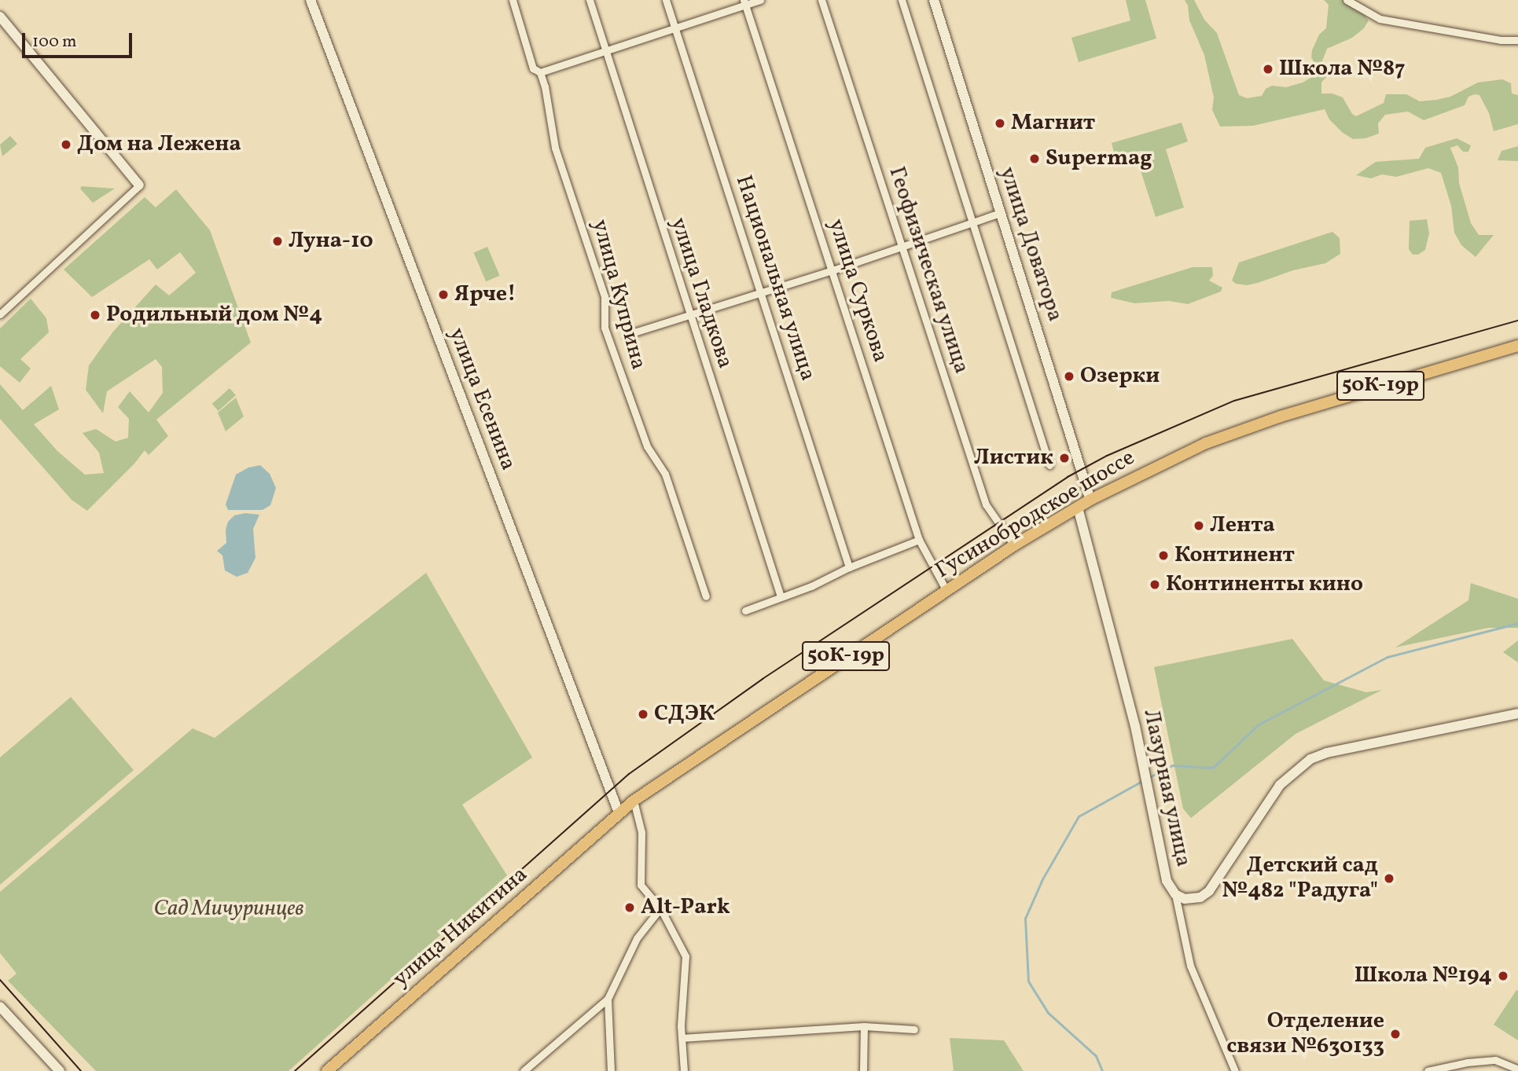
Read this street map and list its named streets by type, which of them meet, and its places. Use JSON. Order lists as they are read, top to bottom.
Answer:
{
  "streets": {
    "main road": ["50К-19р", "Гусинобродское шоссе", "улица Никитина"],
    "street": [
      "улица Доватора",
      "Геофизическая улица",
      "Национальная улица",
      "улица Суркова",
      "улица Гладкова",
      "улица Куприна",
      "улица Есенина",
      "Лазурная улица"
    ]
  },
  "crossings": [
    ["улица Доватора", "Гусинобродское шоссе"],
    ["Геофизическая улица", "Гусинобродское шоссе"],
    ["улица Суркова", "Гусинобродское шоссе"],
    ["улица Есенина", "Гусинобродское шоссе"],
    ["улица Есенина", "улица Никитина"],
    ["Гусинобродское шоссе", "Лазурная улица"],
    ["Гусинобродское шоссе", "улица Никитина"]
  ],
  "parks": ["Сад Мичуринцев"],
  "places": [
    "Школа №87",
    "Магнит",
    "Дом на Лежена",
    "Supermag",
    "Луна-10",
    "Ярче!",
    "Родильный дом №4",
    "Озерки",
    "Листик",
    "Лента",
    "Континент",
    "Континенты кино",
    "СДЭК",
    "Детский сад №482 \"Радуга\"",
    "Alt-Park",
    "Школа №194",
    "Отделение связи №630133"
  ],
  "scale_bar": "100 m"
}
